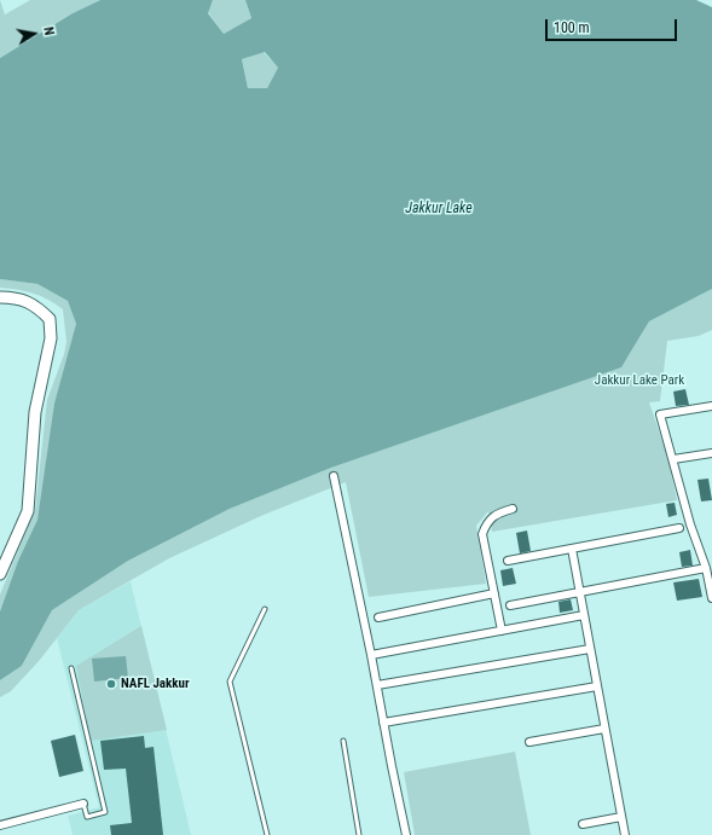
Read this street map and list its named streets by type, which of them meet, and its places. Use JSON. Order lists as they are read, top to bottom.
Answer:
{
  "water": ["Jakkur Lake"],
  "parks": ["Jakkur Lake Park"],
  "places": ["NAFL Jakkur"],
  "scale_bar": "100 m",
  "north": "right"
}
